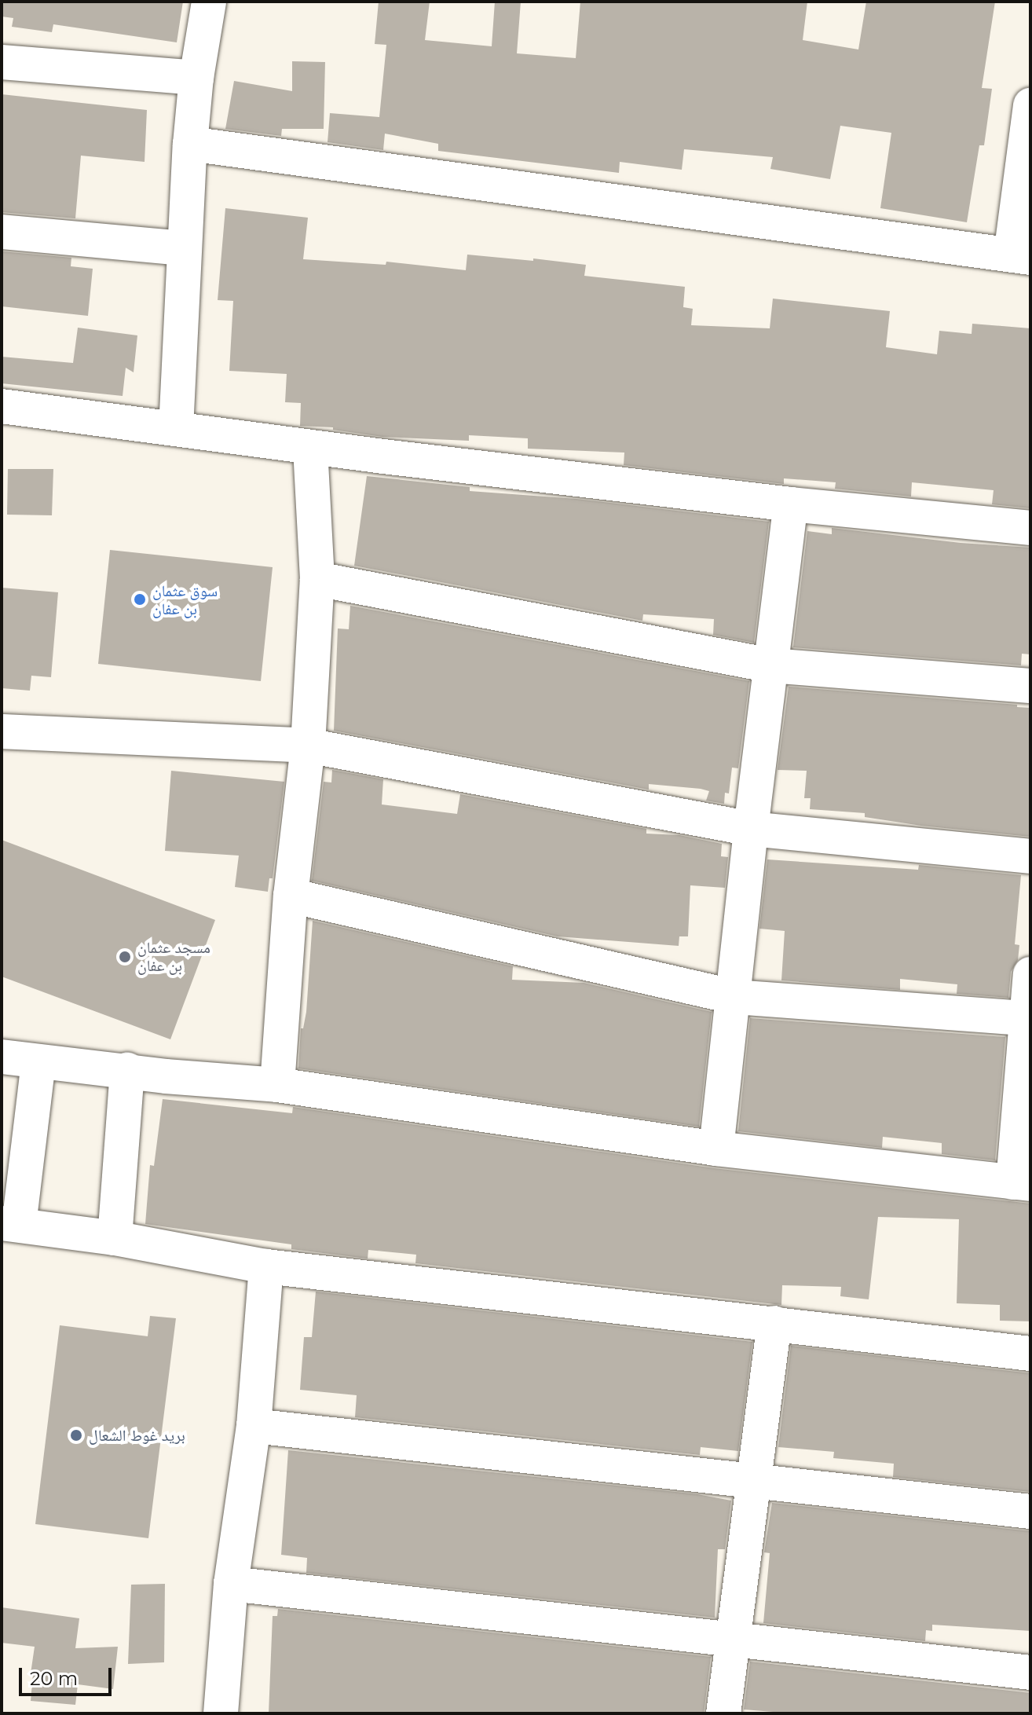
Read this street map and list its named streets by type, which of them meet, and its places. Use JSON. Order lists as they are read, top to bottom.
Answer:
{
  "places": ["سوق عثمان بن عفان", "مسجد عثمان بن عفان", "بريد غوط الشعال"],
  "scale_bar": "20 m"
}
